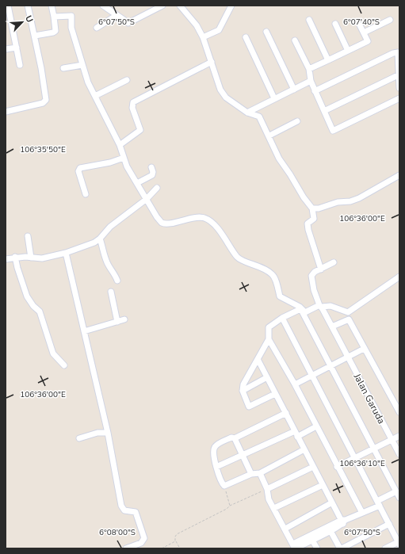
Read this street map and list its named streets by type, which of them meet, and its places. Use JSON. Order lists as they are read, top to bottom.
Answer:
{
  "streets": {
    "street": ["Jalan Garuda"]
  },
  "north": "top right",
  "coordinates": [
    "6°07'50\"S",
    "6°07'40\"S",
    "106°35'50\"E",
    "106°36'00\"E",
    "106°36'10\"E",
    "6°08'00\"S"
  ]
}
